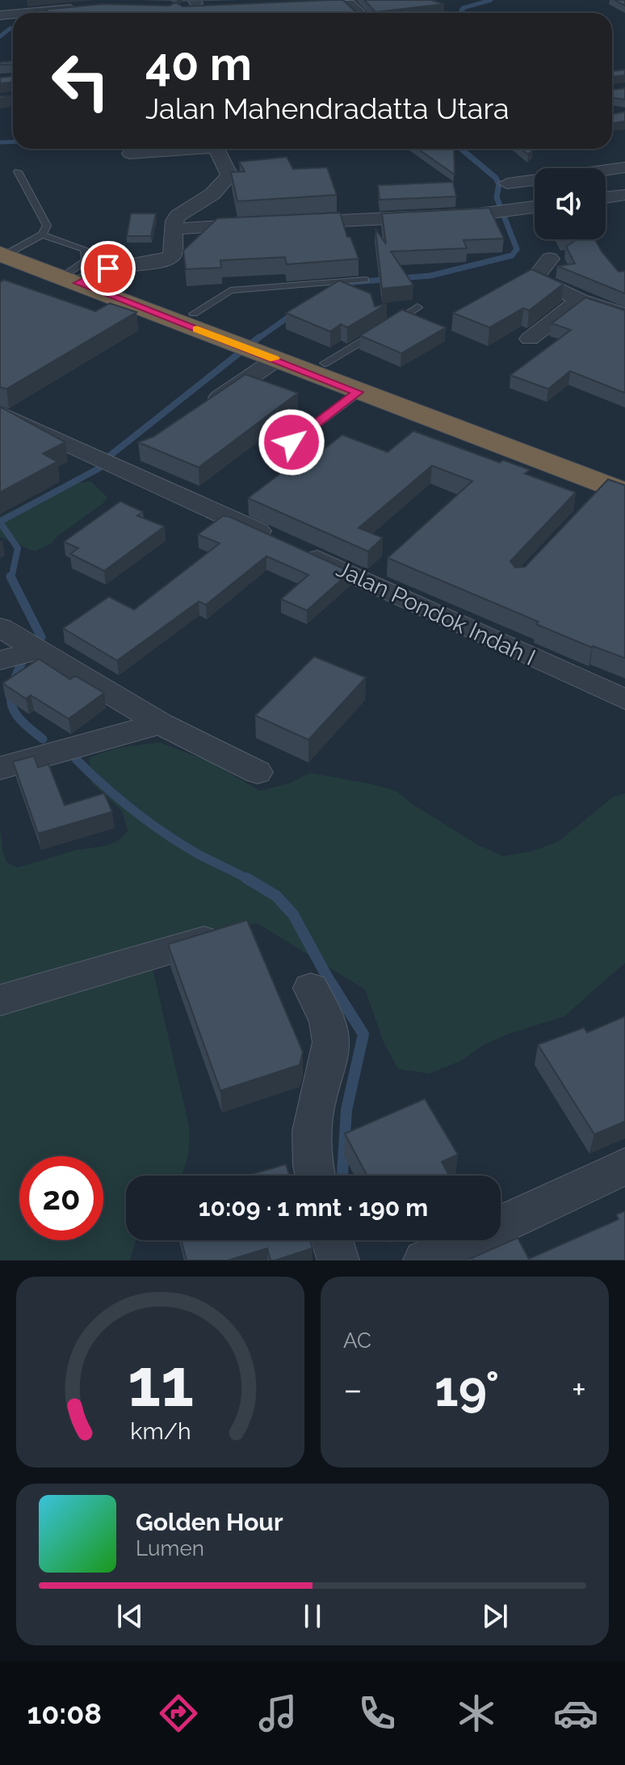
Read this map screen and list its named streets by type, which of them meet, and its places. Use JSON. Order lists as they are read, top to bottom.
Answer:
{
  "streets": {
    "street": ["Jalan Pondok Indah I"]
  },
  "page": {
    "turn": ["40 m", "Jalan Mahendradatta Utara"],
    "limit": "20",
    "trip": "10:09 · 1 mnt · 190 m",
    "tile": "AC",
    "heat": ["−", "19°", "+"],
    "song": ["Golden Hour", "Lumen"],
    "tabs": "10:08",
    "gauge": ["11", "km/h"]
  }
}
